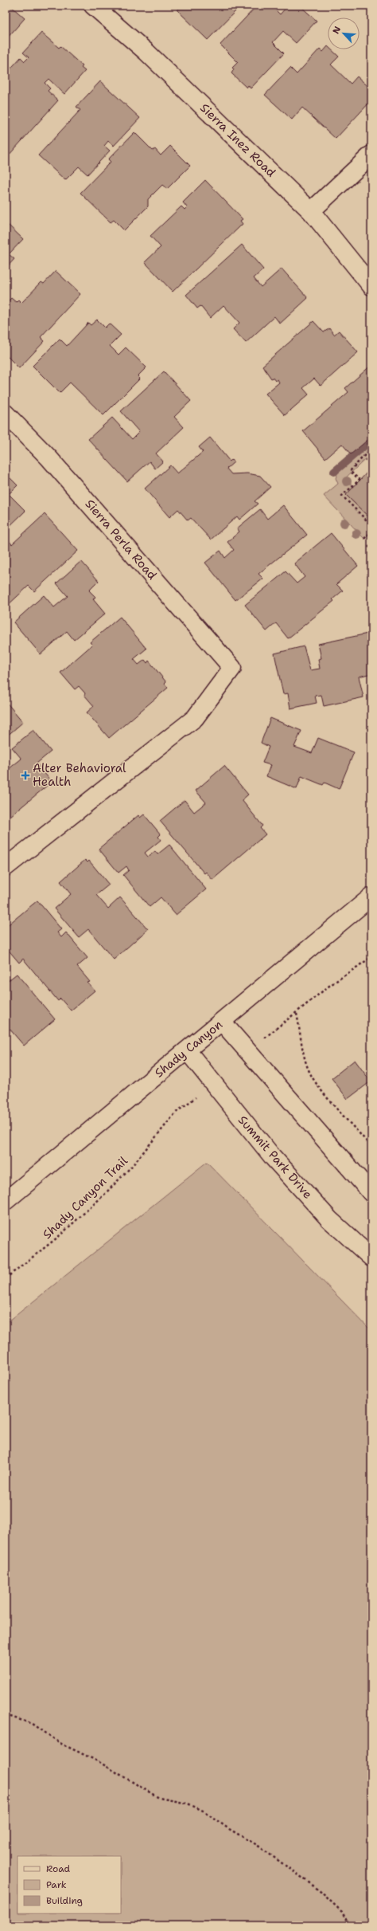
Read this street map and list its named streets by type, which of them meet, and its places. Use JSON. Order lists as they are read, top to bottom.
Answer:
{
  "streets": {
    "street": [
      "Sierra Inez Road",
      "Sierra Perla Road",
      "Shady Canyon",
      "Summit Park Drive"
    ],
    "path": ["Shady Canyon Trail"]
  },
  "crossings": [
    ["Shady Canyon", "Summit Park Drive"]
  ],
  "places": {
    "health": ["Alter Behavioral Health"]
  },
  "legend": ["Road", "Park", "Building"],
  "north": "top left"
}
